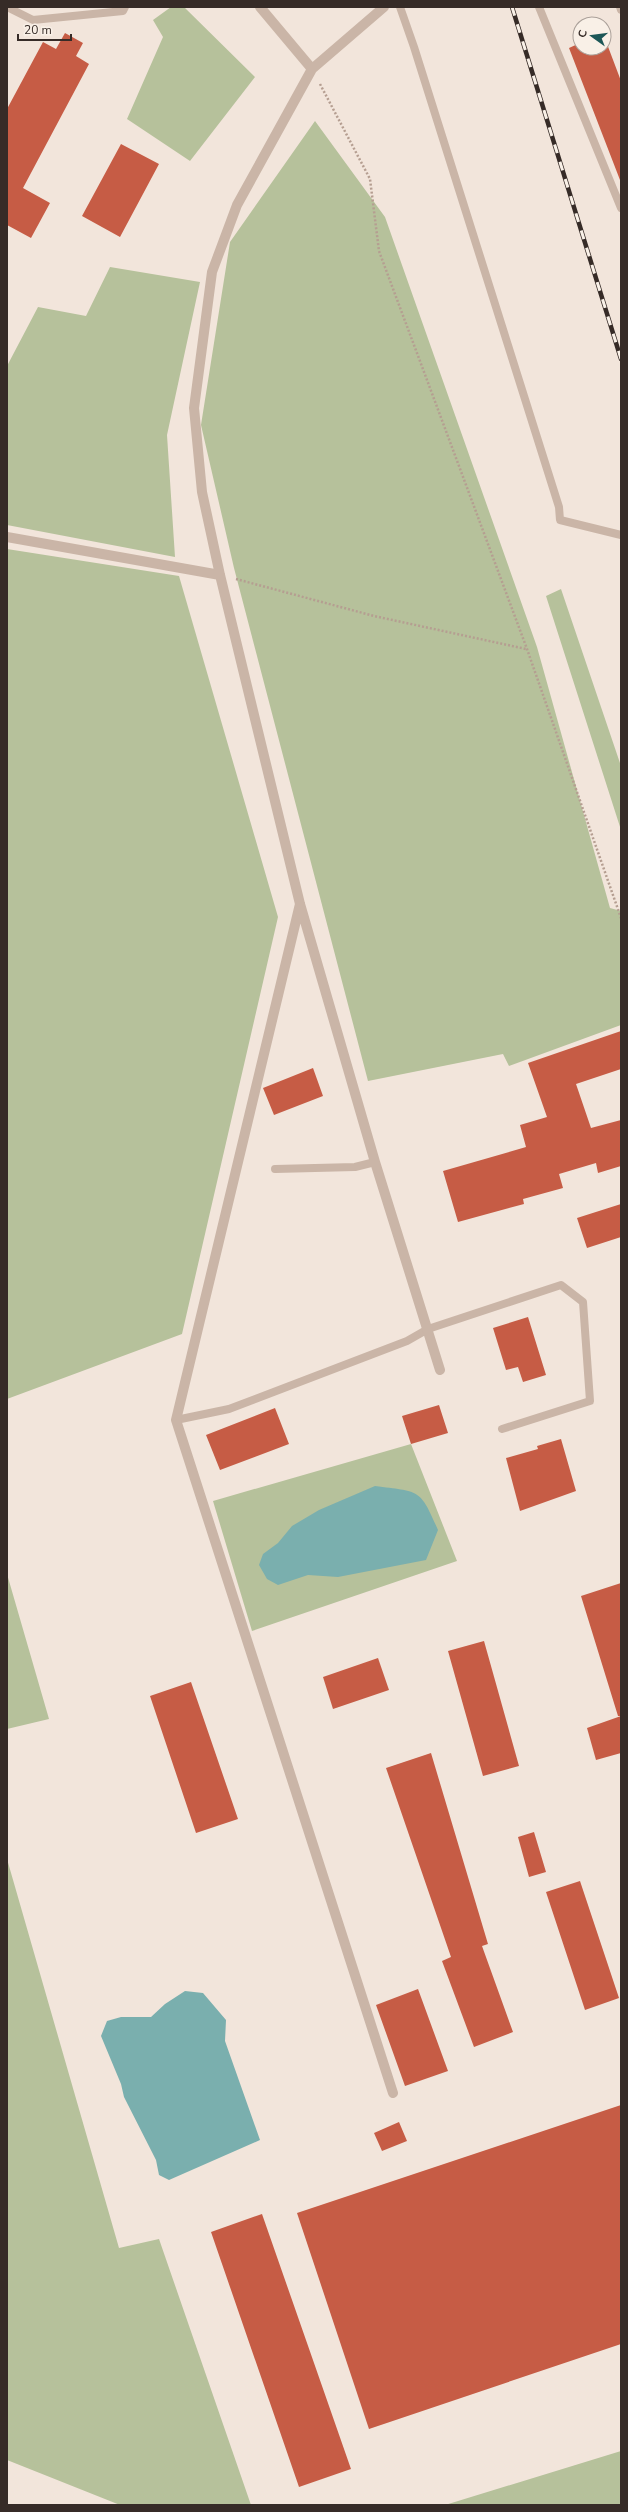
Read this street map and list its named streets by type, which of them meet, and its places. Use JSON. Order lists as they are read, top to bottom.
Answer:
{
  "scale_bar": "20 m",
  "north": "left"
}
